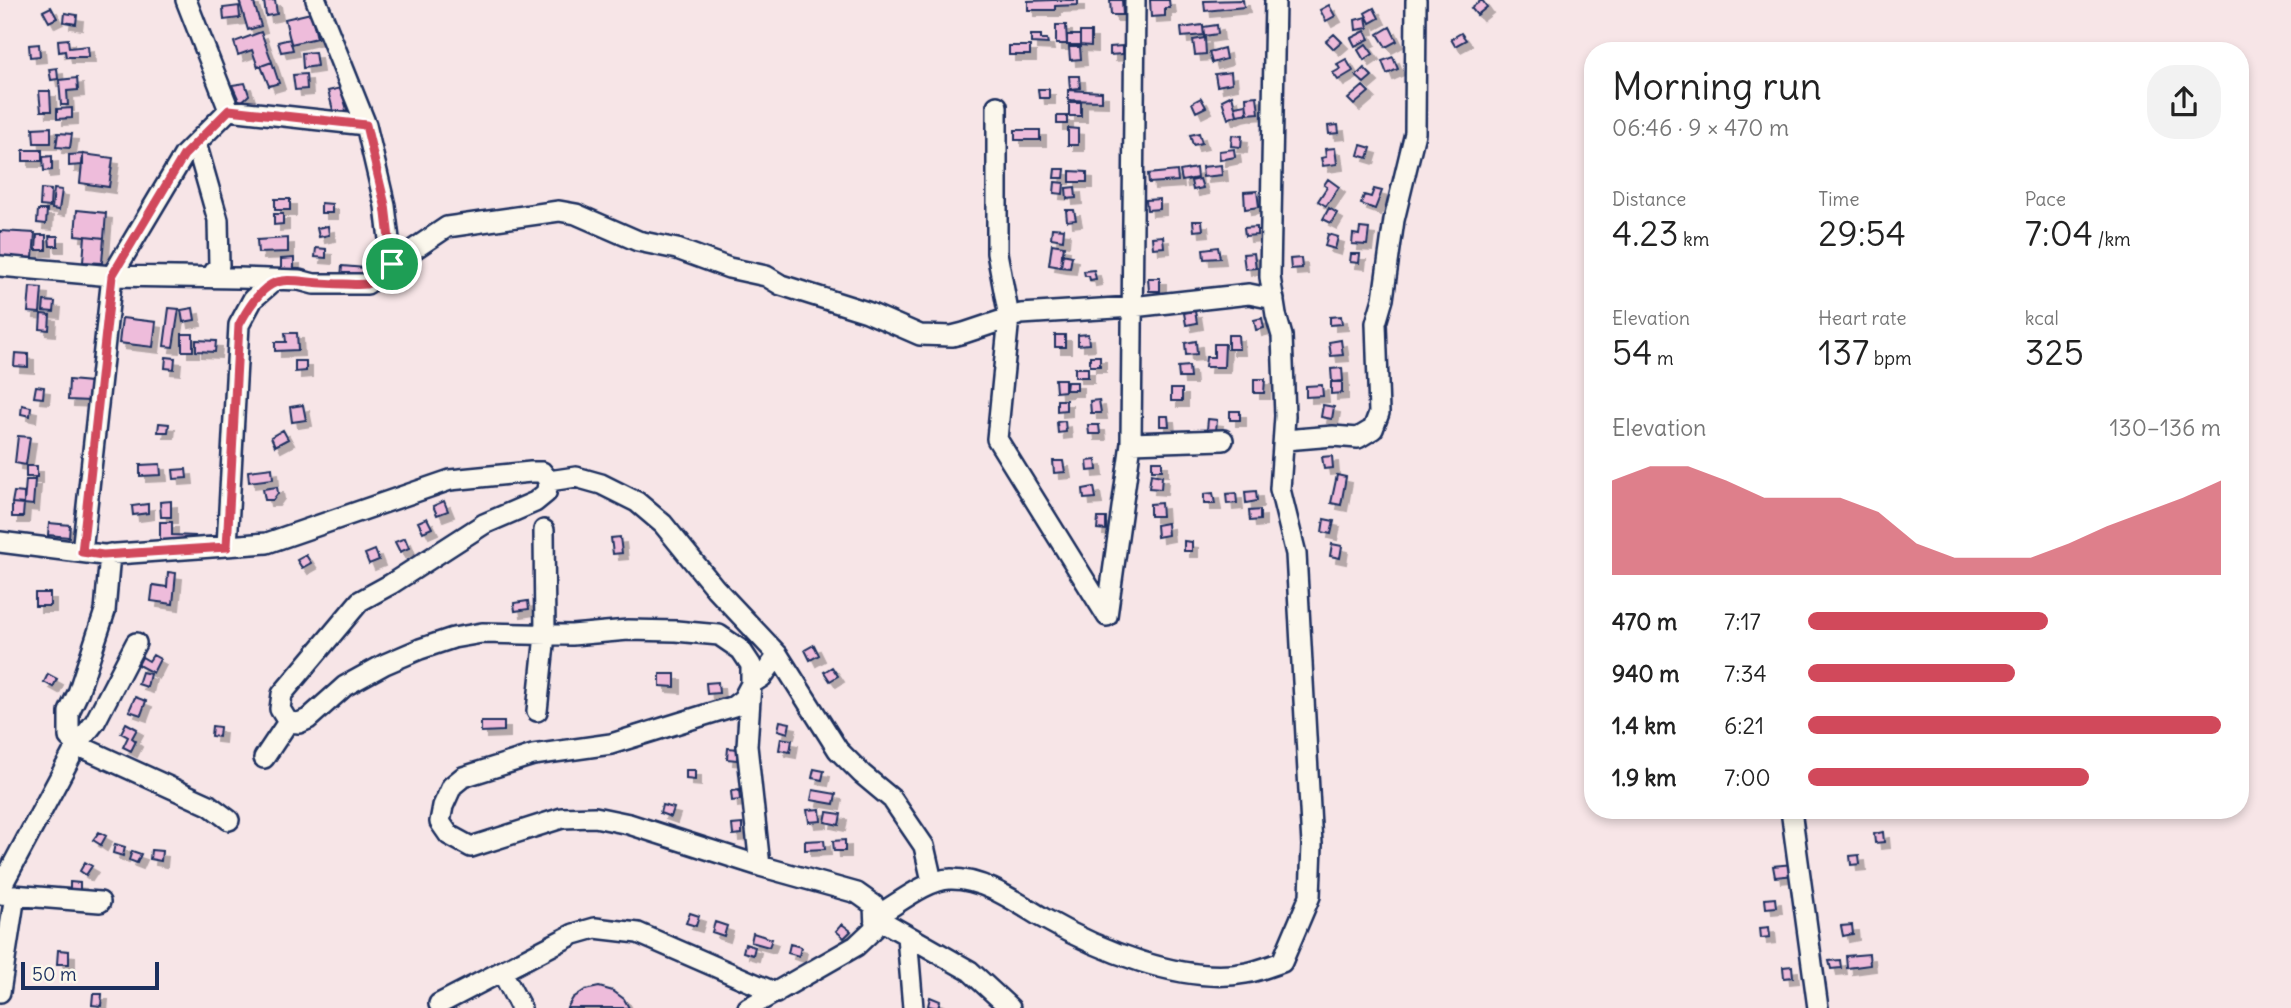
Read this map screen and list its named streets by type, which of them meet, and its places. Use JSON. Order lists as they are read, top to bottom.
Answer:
{
  "scale_bar": "50 m",
  "page": {
    "heading": ["Morning run", "06:46 · 9 × 470 m"],
    "stats": [
      ["Distance", "4.23 km"],
      ["Time", "29:54"],
      ["Pace", "7:04 /km"],
      ["Elevation", "54 m"],
      ["Heart rate", "137 bpm"],
      ["kcal", "325"]
    ],
    "chart": ["Elevation", "130–136 m"],
    "list": [
      {
        "name": "470 m",
        "note": "7:17"
      },
      {
        "name": "940 m",
        "note": "7:34"
      },
      {
        "name": "1.4 km",
        "note": "6:21"
      },
      {
        "name": "1.9 km",
        "note": "7:00"
      }
    ],
    "scale": "50 m"
  }
}
